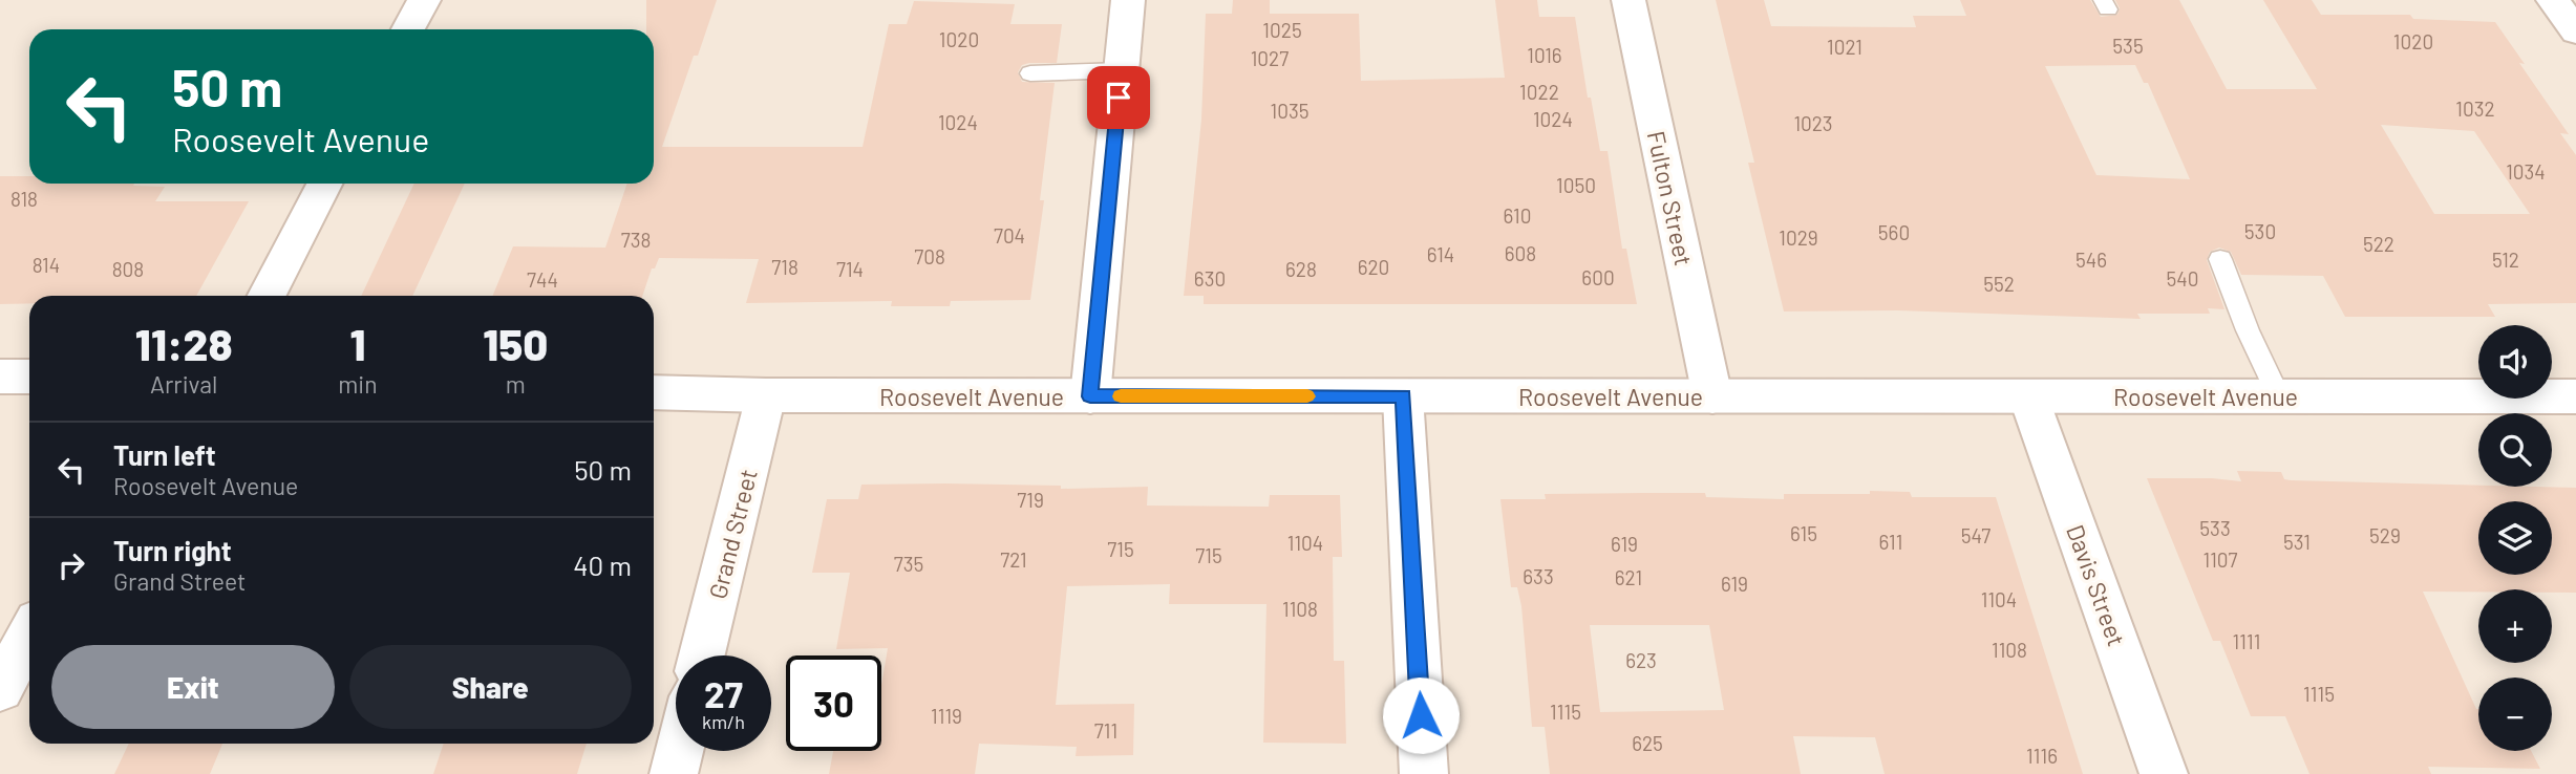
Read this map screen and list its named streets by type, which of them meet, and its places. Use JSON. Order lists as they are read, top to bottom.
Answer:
{
  "streets": {
    "street": [
      "Fulton Street",
      "Roosevelt Avenue",
      "Grand Street",
      "Davis Street"
    ]
  },
  "crossings": [
    ["Fulton Street", "Roosevelt Avenue"],
    ["Roosevelt Avenue", "Grand Street"],
    ["Roosevelt Avenue", "Davis Street"]
  ],
  "house_numbers": [
    "1025",
    "1020",
    "1020",
    "535",
    "1021",
    "1016",
    "1027",
    "1022",
    "1032",
    "1035",
    "1024",
    "1024",
    "1023",
    "1034",
    "1050",
    "818",
    "610",
    "530",
    "560",
    "704",
    "1029",
    "738",
    "522",
    "608",
    "614",
    "708",
    "546",
    "512",
    "814",
    "718",
    "620",
    "808",
    "714",
    "628",
    "600",
    "630",
    "540",
    "744",
    "552",
    "719",
    "533",
    "615",
    "547",
    "529",
    "611",
    "531",
    "1104",
    "619",
    "715",
    "715",
    "721",
    "1107",
    "735",
    "633",
    "621",
    "619",
    "1104",
    "1108",
    "1111",
    "1108",
    "623",
    "1115",
    "1115",
    "1119",
    "711",
    "625",
    "1116"
  ],
  "page": {
    "turn": ["50 m", "Roosevelt Avenue"],
    "eta": [
      "11:28",
      "Arrival",
      "1",
      "min",
      "150",
      "m"
    ],
    "map_buttons": ["+", "−"],
    "list": [
      {
        "name": "Turn left",
        "note": "Roosevelt Avenue",
        "value": "50 m"
      },
      {
        "name": "Turn right",
        "note": "Grand Street",
        "value": "40 m"
      }
    ],
    "buttons": ["Exit", "Share"],
    "speed": "27 km/h",
    "limit": "30"
  }
}
